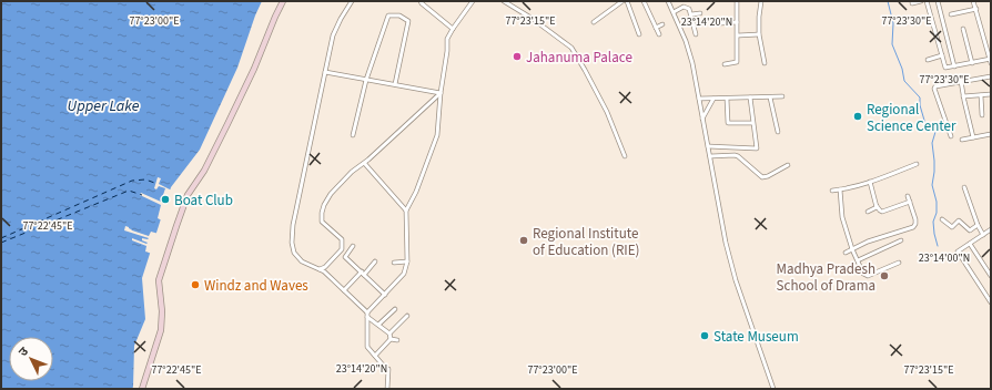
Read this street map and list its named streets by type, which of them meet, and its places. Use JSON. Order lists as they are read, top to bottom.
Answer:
{
  "water": ["Upper Lake"],
  "places": [
    "Jahanuma Palace",
    "Regional Science Center",
    "Boat Club",
    "Regional Institute of Education (RIE)",
    "Madhya Pradesh School of Drama",
    "Windz and Waves",
    "State Museum"
  ],
  "north": "top left",
  "coordinates": [
    "77°23'00\"E",
    "77°23'15\"E",
    "77°23'30\"E",
    "23°14'20\"N",
    "77°22'45\"E",
    "23°14'00\"N"
  ]
}
